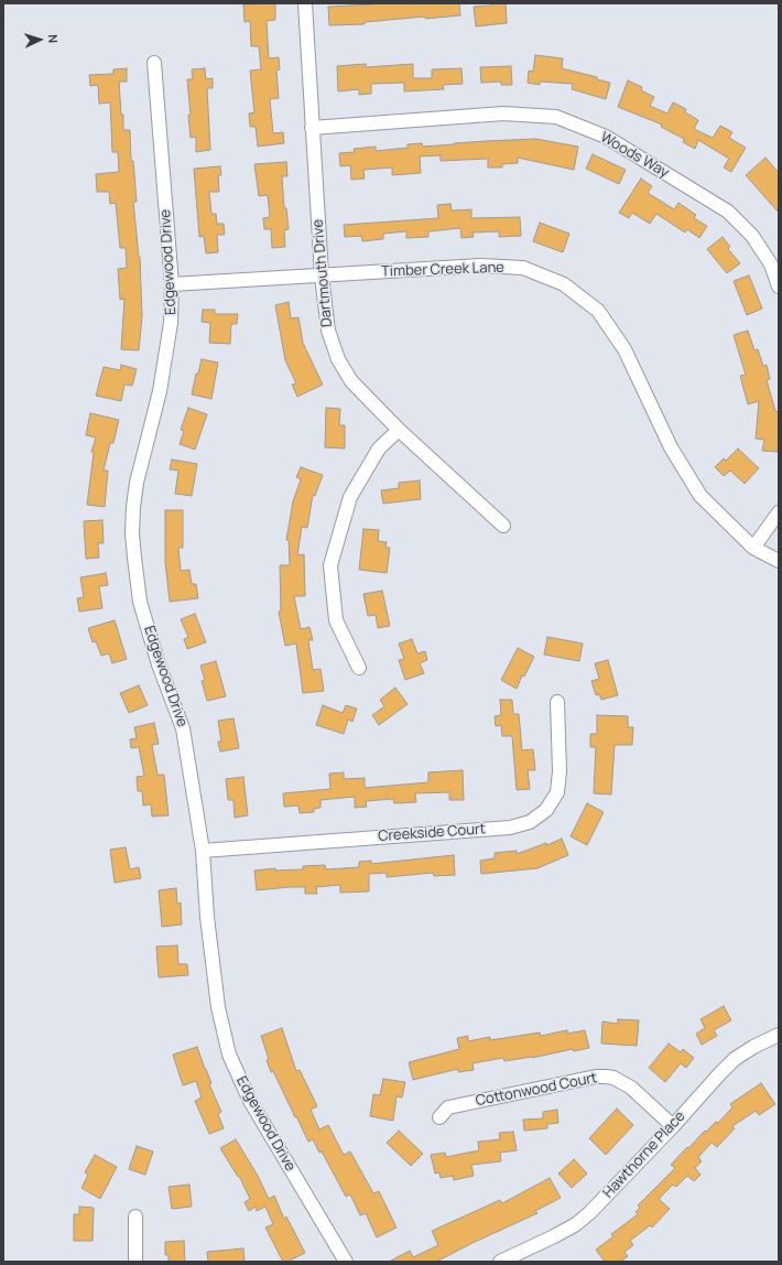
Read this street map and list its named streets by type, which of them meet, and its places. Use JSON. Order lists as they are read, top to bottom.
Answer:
{
  "streets": {
    "street": [
      "Woods Way",
      "Edgewood Drive",
      "Timber Creek Lane",
      "Dartmouth Drive",
      "Creekside Court",
      "Cottonwood Court",
      "Hawthorne Place"
    ]
  },
  "crossings": [
    ["Woods Way", "Dartmouth Drive"],
    ["Edgewood Drive", "Timber Creek Lane"],
    ["Edgewood Drive", "Creekside Court"],
    ["Timber Creek Lane", "Dartmouth Drive"],
    ["Cottonwood Court", "Hawthorne Place"]
  ],
  "north": "right"
}
